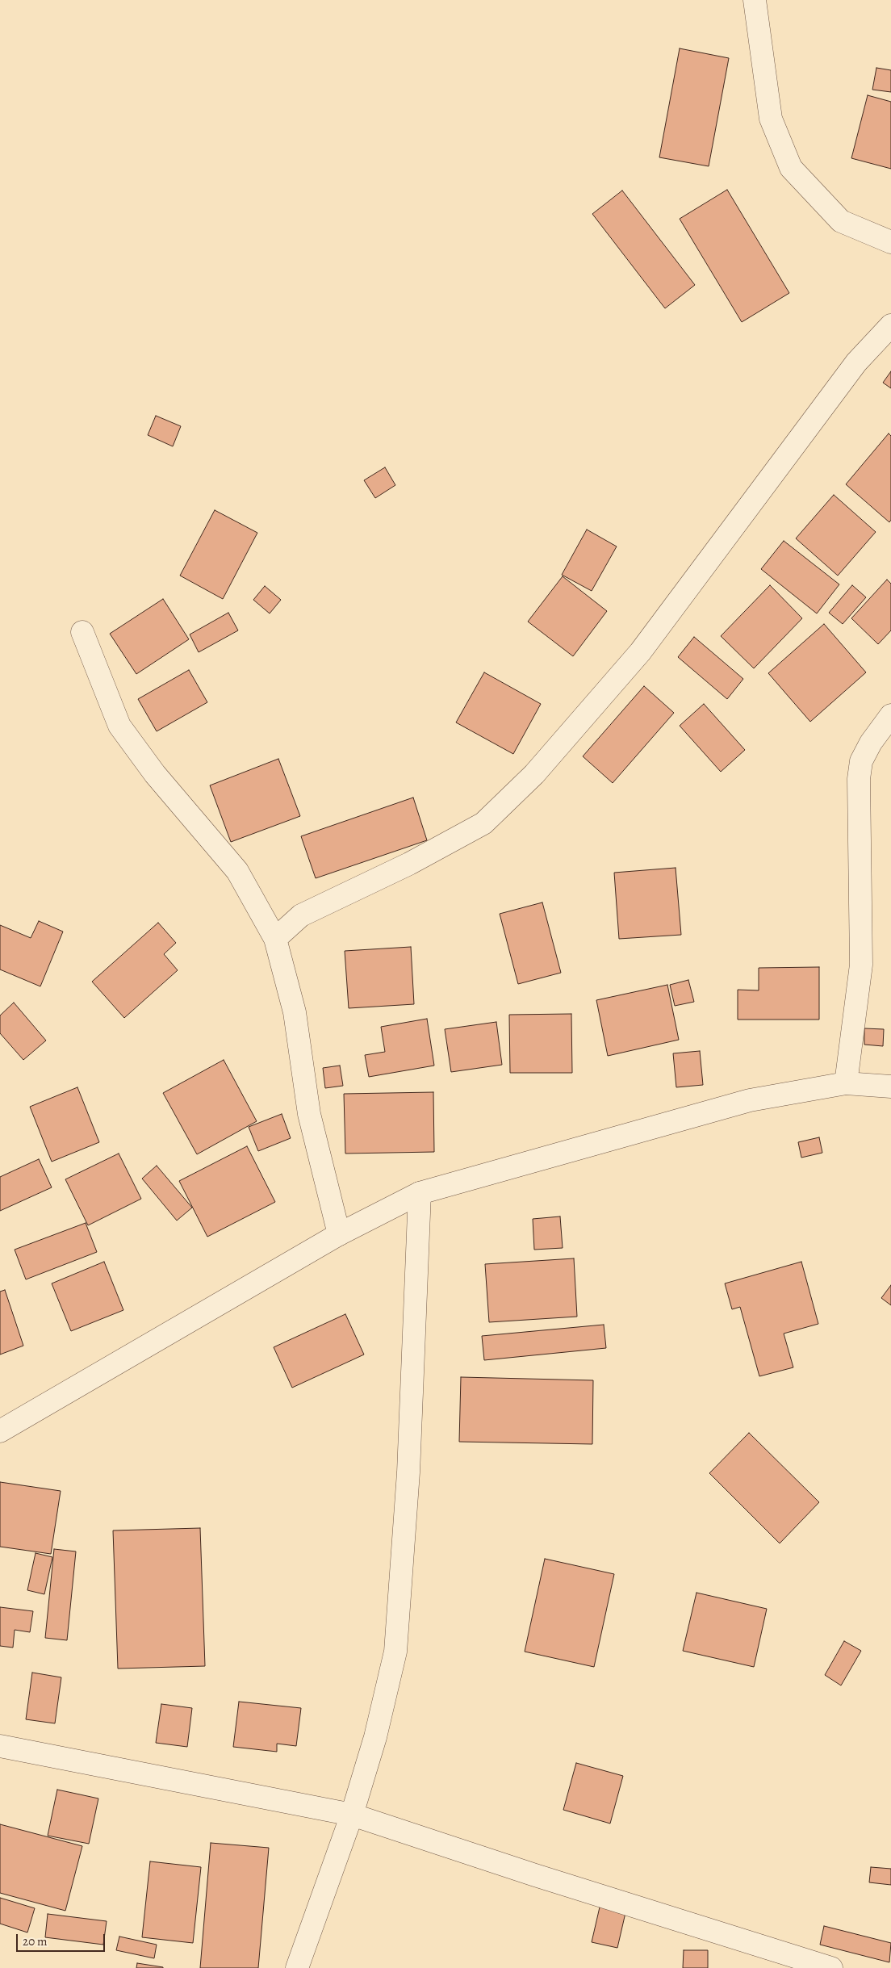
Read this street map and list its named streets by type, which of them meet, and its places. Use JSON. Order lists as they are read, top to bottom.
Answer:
{
  "scale_bar": "20 m"
}
